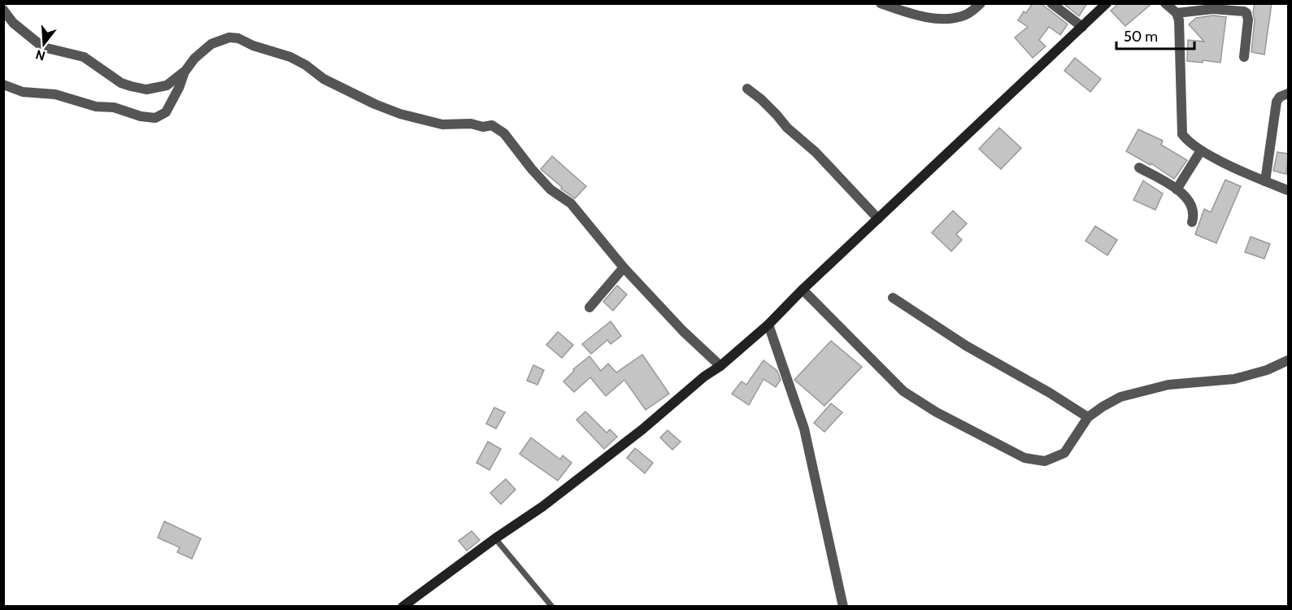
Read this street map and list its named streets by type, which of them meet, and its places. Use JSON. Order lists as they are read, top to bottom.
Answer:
{
  "scale_bar": "50 m",
  "north": "bottom"
}
